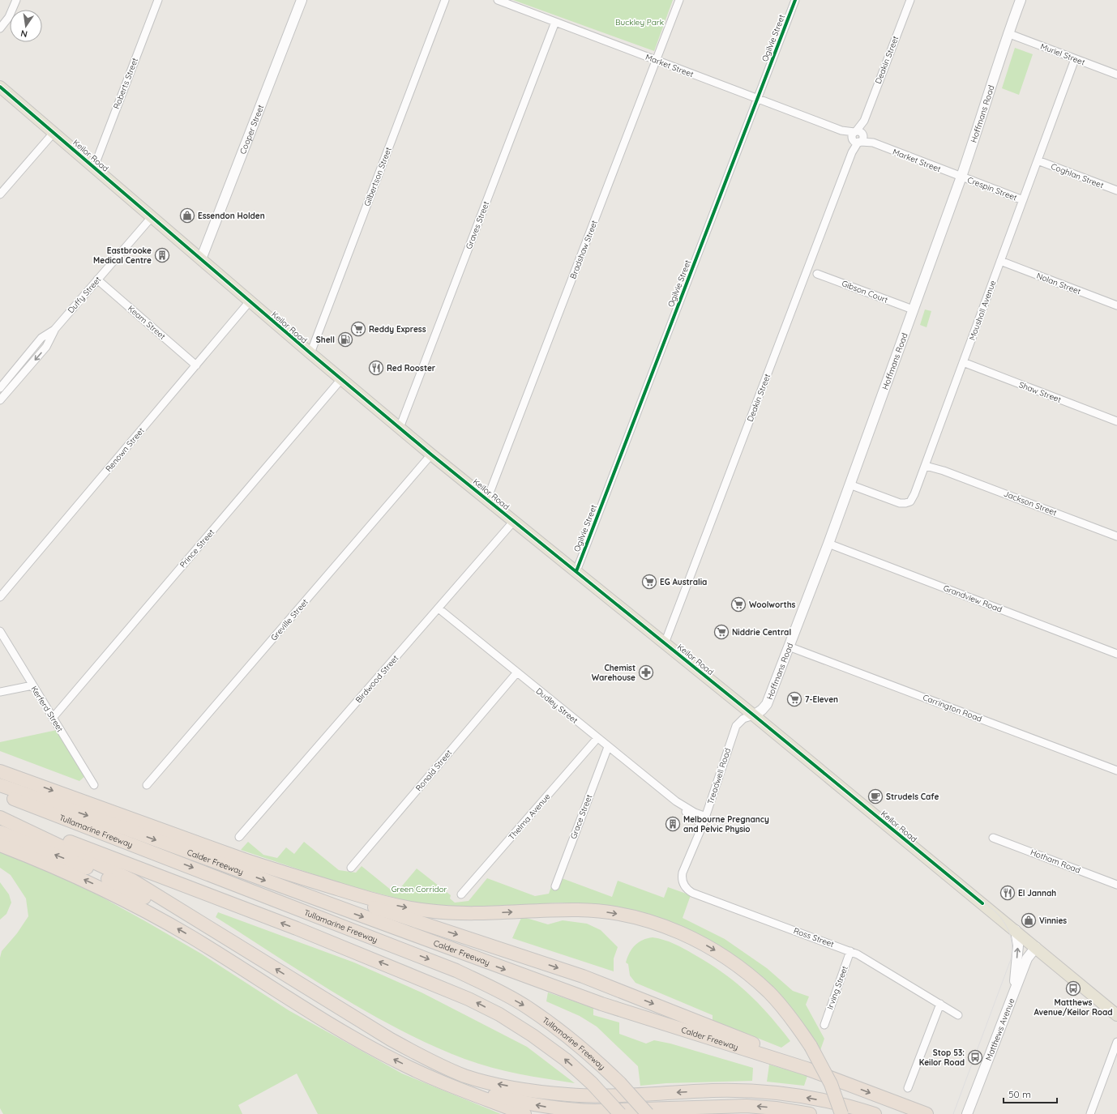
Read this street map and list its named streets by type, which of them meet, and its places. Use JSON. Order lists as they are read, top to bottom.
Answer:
{
  "streets": {
    "highway": ["Tullamarine Freeway", "Calder Freeway"],
    "main road": [
      "Hoffmans Road",
      "Cooper Street",
      "Keilor Road",
      "Matthews Avenue"
    ],
    "street": [
      "Ogilvie Street",
      "Muriel Street",
      "Deakin Street",
      "Market Street",
      "Roberts Street",
      "Coghlan Street",
      "Gilbertson Street",
      "Crespin Street",
      "Graves Street",
      "Bradshaw Street",
      "Nolan Street",
      "Gibson Court",
      "Duffy Street",
      "Moushall Avenue",
      "Keam Street",
      "Shaw Street",
      "Renown Street",
      "Jackson Street",
      "Prince Street",
      "Grandview Road",
      "Greville Street",
      "Birdwood Street",
      "Dudley Street",
      "Carrington Road",
      "Kerferd Street",
      "Ronald Street",
      "Treadwell Road",
      "Thelma Avenue",
      "Grace Street",
      "Hotham Road",
      "Ross Street",
      "Irving Street"
    ]
  },
  "crossings": [
    ["Ogilvie Street", "Market Street"],
    ["Ogilvie Street", "Keilor Road"],
    ["Muriel Street", "Hoffmans Road"],
    ["Muriel Street", "Moushall Avenue"],
    ["Deakin Street", "Market Street"],
    ["Deakin Street", "Keilor Road"],
    ["Market Street", "Hoffmans Road"],
    ["Market Street", "Crespin Street"],
    ["Market Street", "Graves Street"],
    ["Market Street", "Bradshaw Street"],
    ["Roberts Street", "Keilor Road"],
    ["Hoffmans Road", "Keilor Road"],
    ["Hoffmans Road", "Crespin Street"],
    ["Hoffmans Road", "Gibson Court"],
    ["Hoffmans Road", "Moushall Avenue"],
    ["Hoffmans Road", "Grandview Road"],
    ["Hoffmans Road", "Carrington Road"],
    ["Hoffmans Road", "Treadwell Road"],
    ["Cooper Street", "Keilor Road"],
    ["Keilor Road", "Gilbertson Street"],
    ["Keilor Road", "Graves Street"],
    ["Keilor Road", "Bradshaw Street"],
    ["Keilor Road", "Duffy Street"],
    ["Keilor Road", "Renown Street"],
    ["Keilor Road", "Prince Street"],
    ["Keilor Road", "Greville Street"],
    ["Keilor Road", "Birdwood Street"],
    ["Keilor Road", "Treadwell Road"],
    ["Keilor Road", "Matthews Avenue"],
    ["Coghlan Street", "Moushall Avenue"],
    ["Crespin Street", "Moushall Avenue"],
    ["Nolan Street", "Moushall Avenue"],
    ["Duffy Street", "Keam Street"],
    ["Moushall Avenue", "Shaw Street"],
    ["Moushall Avenue", "Jackson Street"],
    ["Keam Street", "Renown Street"],
    ["Prince Street", "Kerferd Street"],
    ["Birdwood Street", "Dudley Street"],
    ["Dudley Street", "Ronald Street"],
    ["Dudley Street", "Treadwell Road"],
    ["Dudley Street", "Thelma Avenue"],
    ["Dudley Street", "Grace Street"],
    ["Treadwell Road", "Ross Street"],
    ["Ross Street", "Irving Street"]
  ],
  "parks": ["Buckley Park", "Green Corridor"],
  "places": {
    "shop": ["Essendon Holden", "Vinnies"],
    "building": ["Eastbrooke Medical Centre", "Melbourne Pregnancy and Pelvic Physio"],
    "supermarket": [
      "Reddy Express",
      "EG Australia",
      "Woolworths",
      "Niddrie Central",
      "7-Eleven"
    ],
    "fuel station": ["Shell"],
    "restaurant": ["Red Rooster", "El Jannah"],
    "pharmacy": ["Chemist Warehouse"],
    "cafe": ["Strudels Cafe"],
    "bus stop": ["Matthews Avenue/Keilor Road", "Stop 53: Keilor Road"]
  },
  "scale_bar": "50 m",
  "north": "bottom"
}
